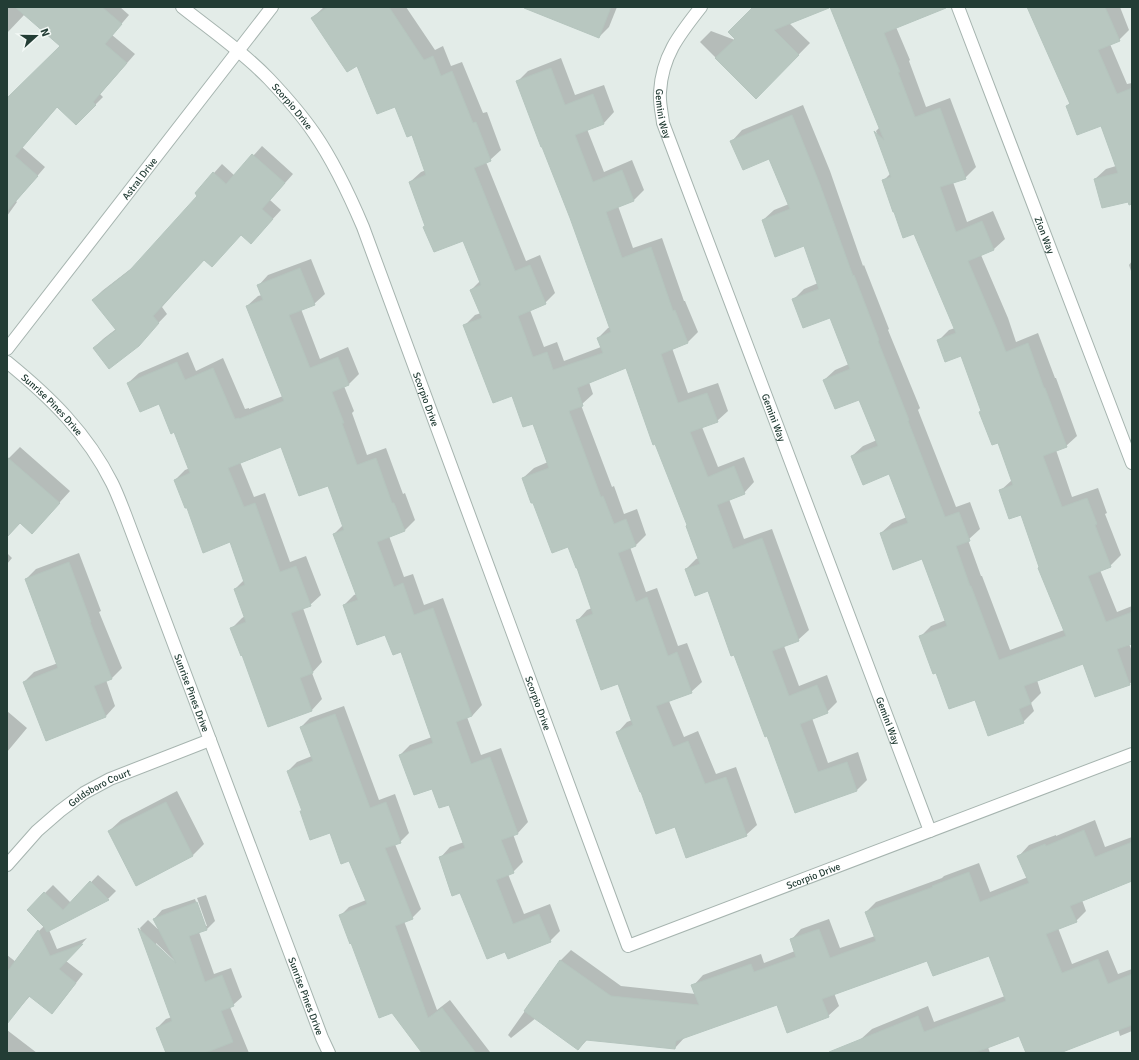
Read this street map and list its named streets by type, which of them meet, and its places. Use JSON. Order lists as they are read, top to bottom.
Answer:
{
  "streets": {
    "street": [
      "Scorpio Drive",
      "Gemini Way",
      "Astral Drive",
      "Zion Way",
      "Sunrise Pines Drive",
      "Goldsboro Court"
    ]
  },
  "crossings": [
    ["Scorpio Drive", "Gemini Way"],
    ["Scorpio Drive", "Astral Drive"],
    ["Sunrise Pines Drive", "Goldsboro Court"]
  ],
  "north": "right"
}
